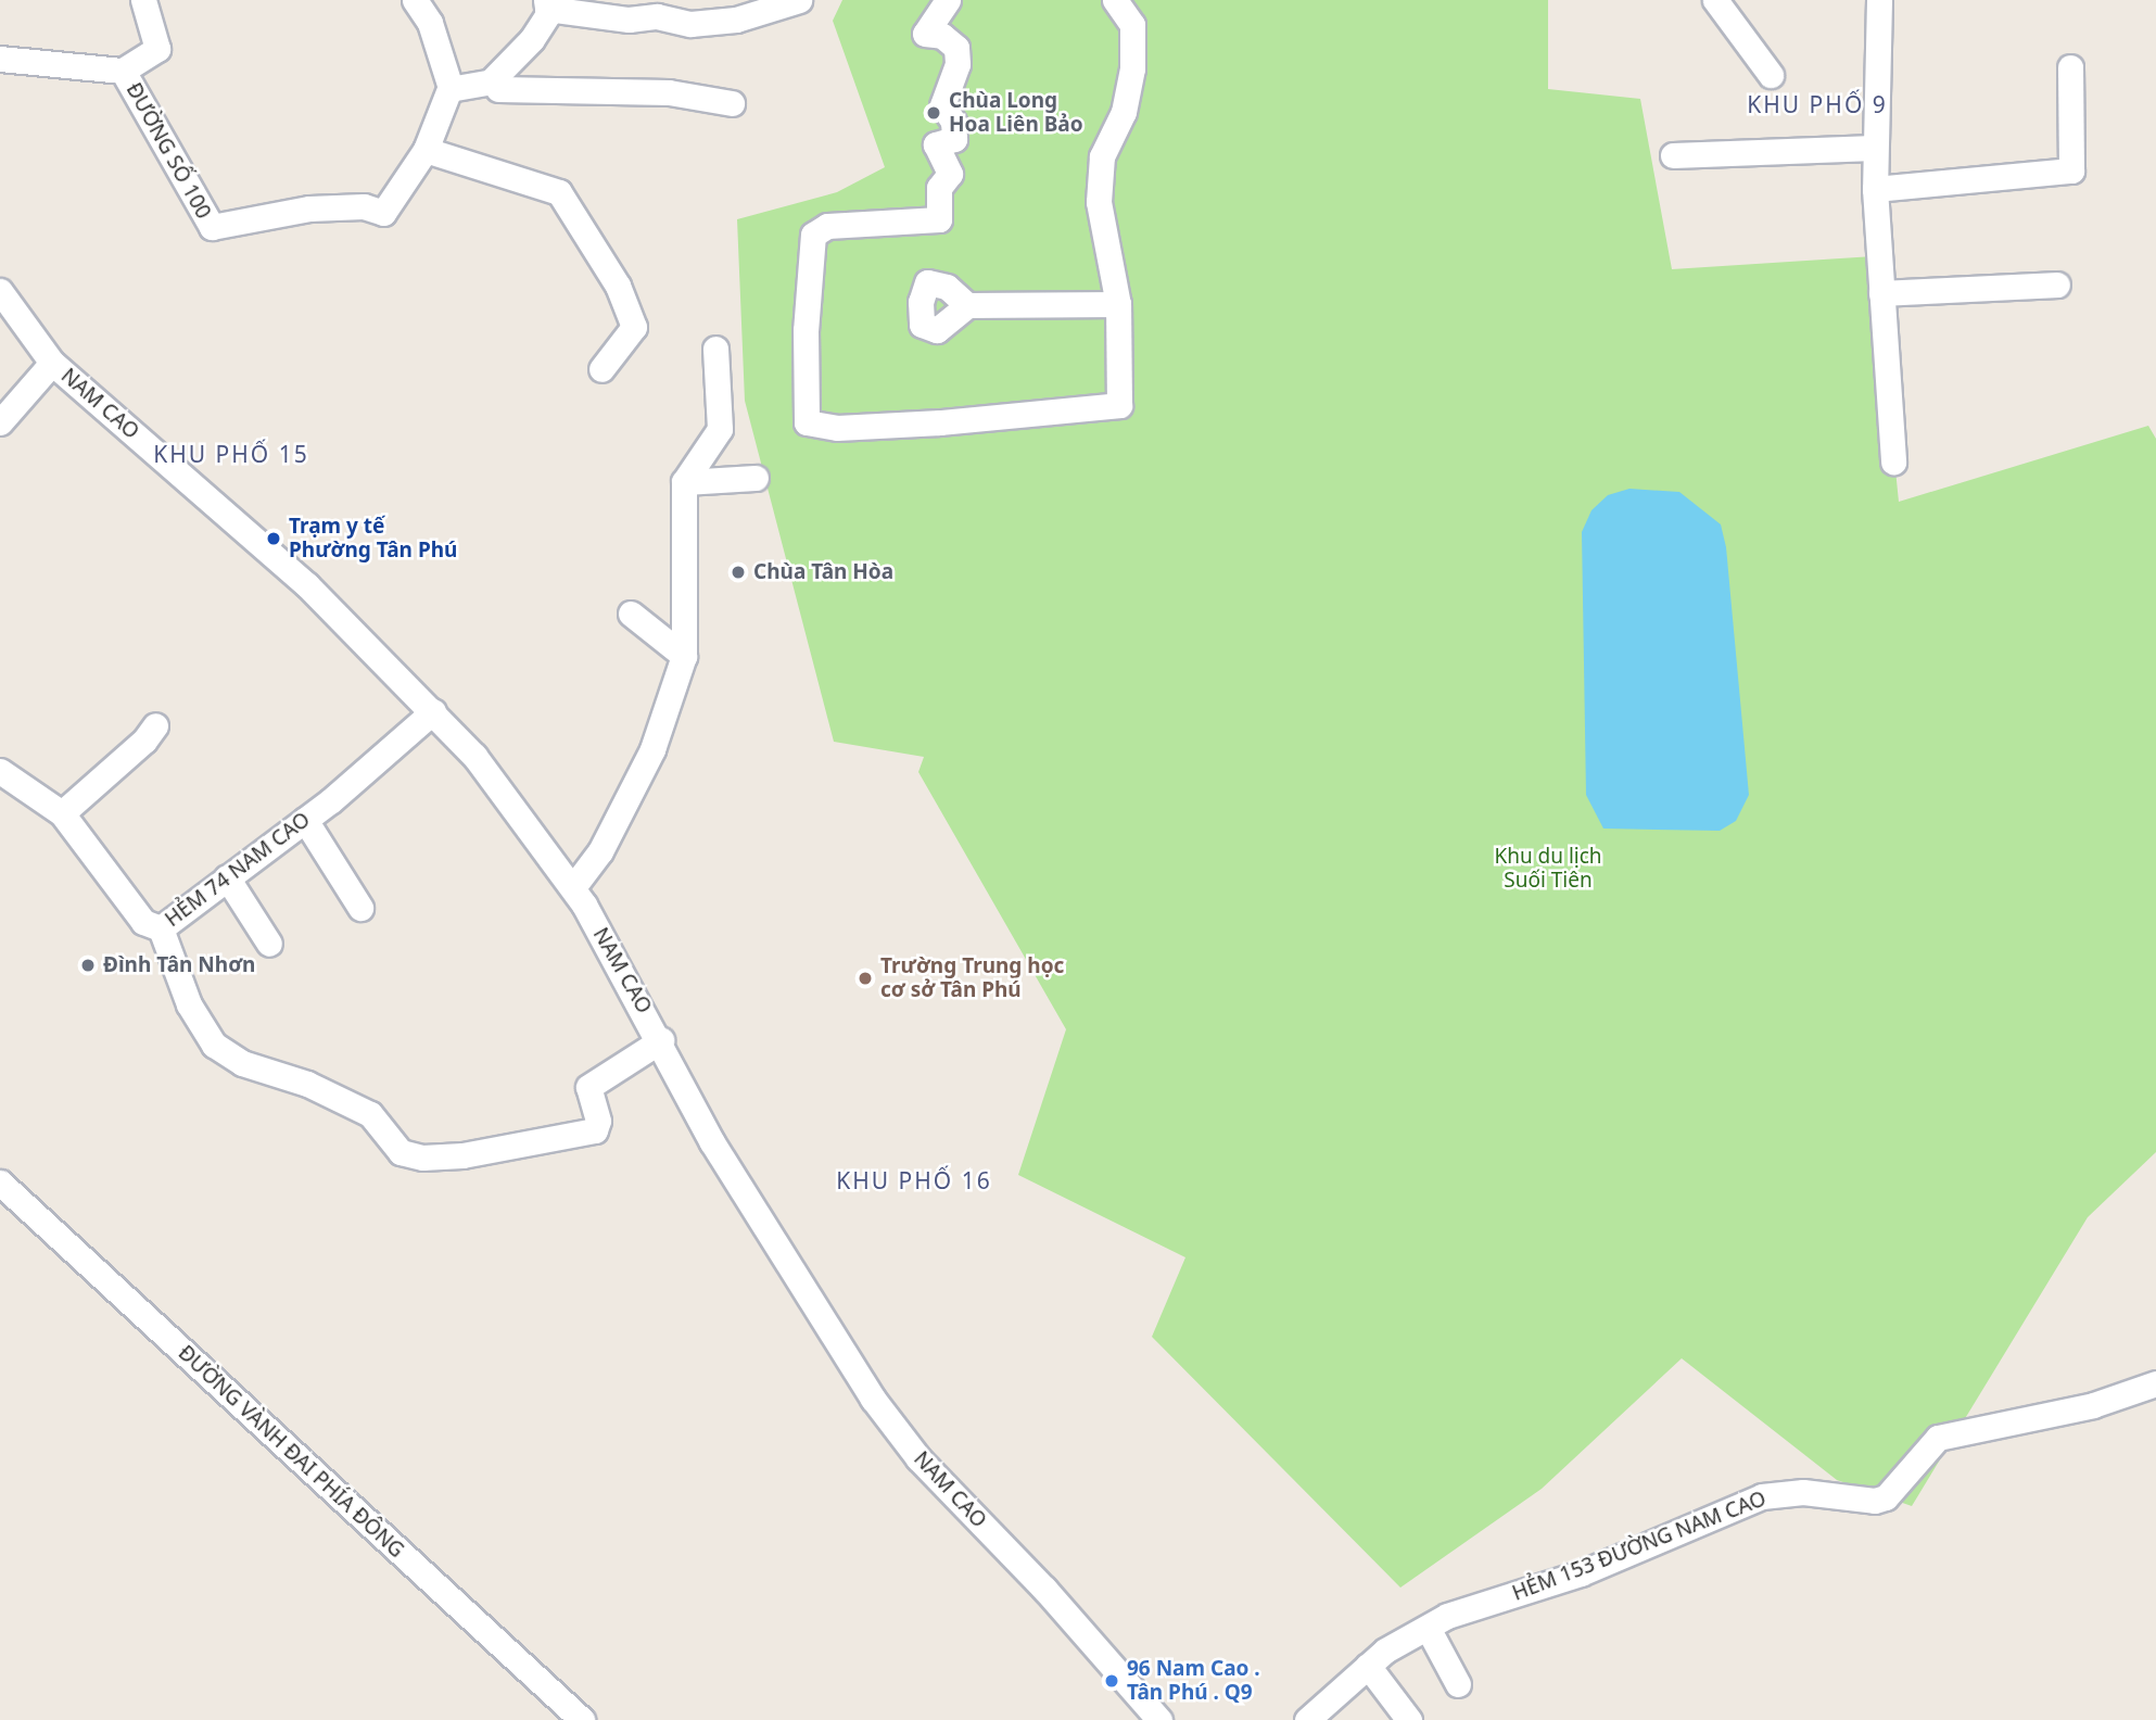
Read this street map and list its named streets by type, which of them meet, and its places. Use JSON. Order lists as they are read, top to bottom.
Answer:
{
  "streets": {
    "street": [
      "ĐƯỜNG SỐ 100",
      "NAM CAO",
      "HẺM 74 NAM CAO",
      "ĐƯỜNG VÀNH ĐAI PHÍA ĐÔNG",
      "HẺM 153 ĐƯỜNG NAM CAO"
    ]
  },
  "crossings": [
    ["NAM CAO", "HẺM 74 NAM CAO"]
  ],
  "districts": ["KHU PHỐ 9", "KHU PHỐ 15", "KHU PHỐ 16"],
  "parks": ["Khu du lịch Suối Tiên"],
  "places": [
    "Chùa Long Hoa Liên Bảo",
    "Trạm y tế Phường Tân Phú",
    "Chùa Tân Hòa",
    "Đình Tân Nhơn",
    "Trường Trung học cơ sở Tân Phú",
    "96 Nam Cao . Tân Phú . Q9"
  ]
}
